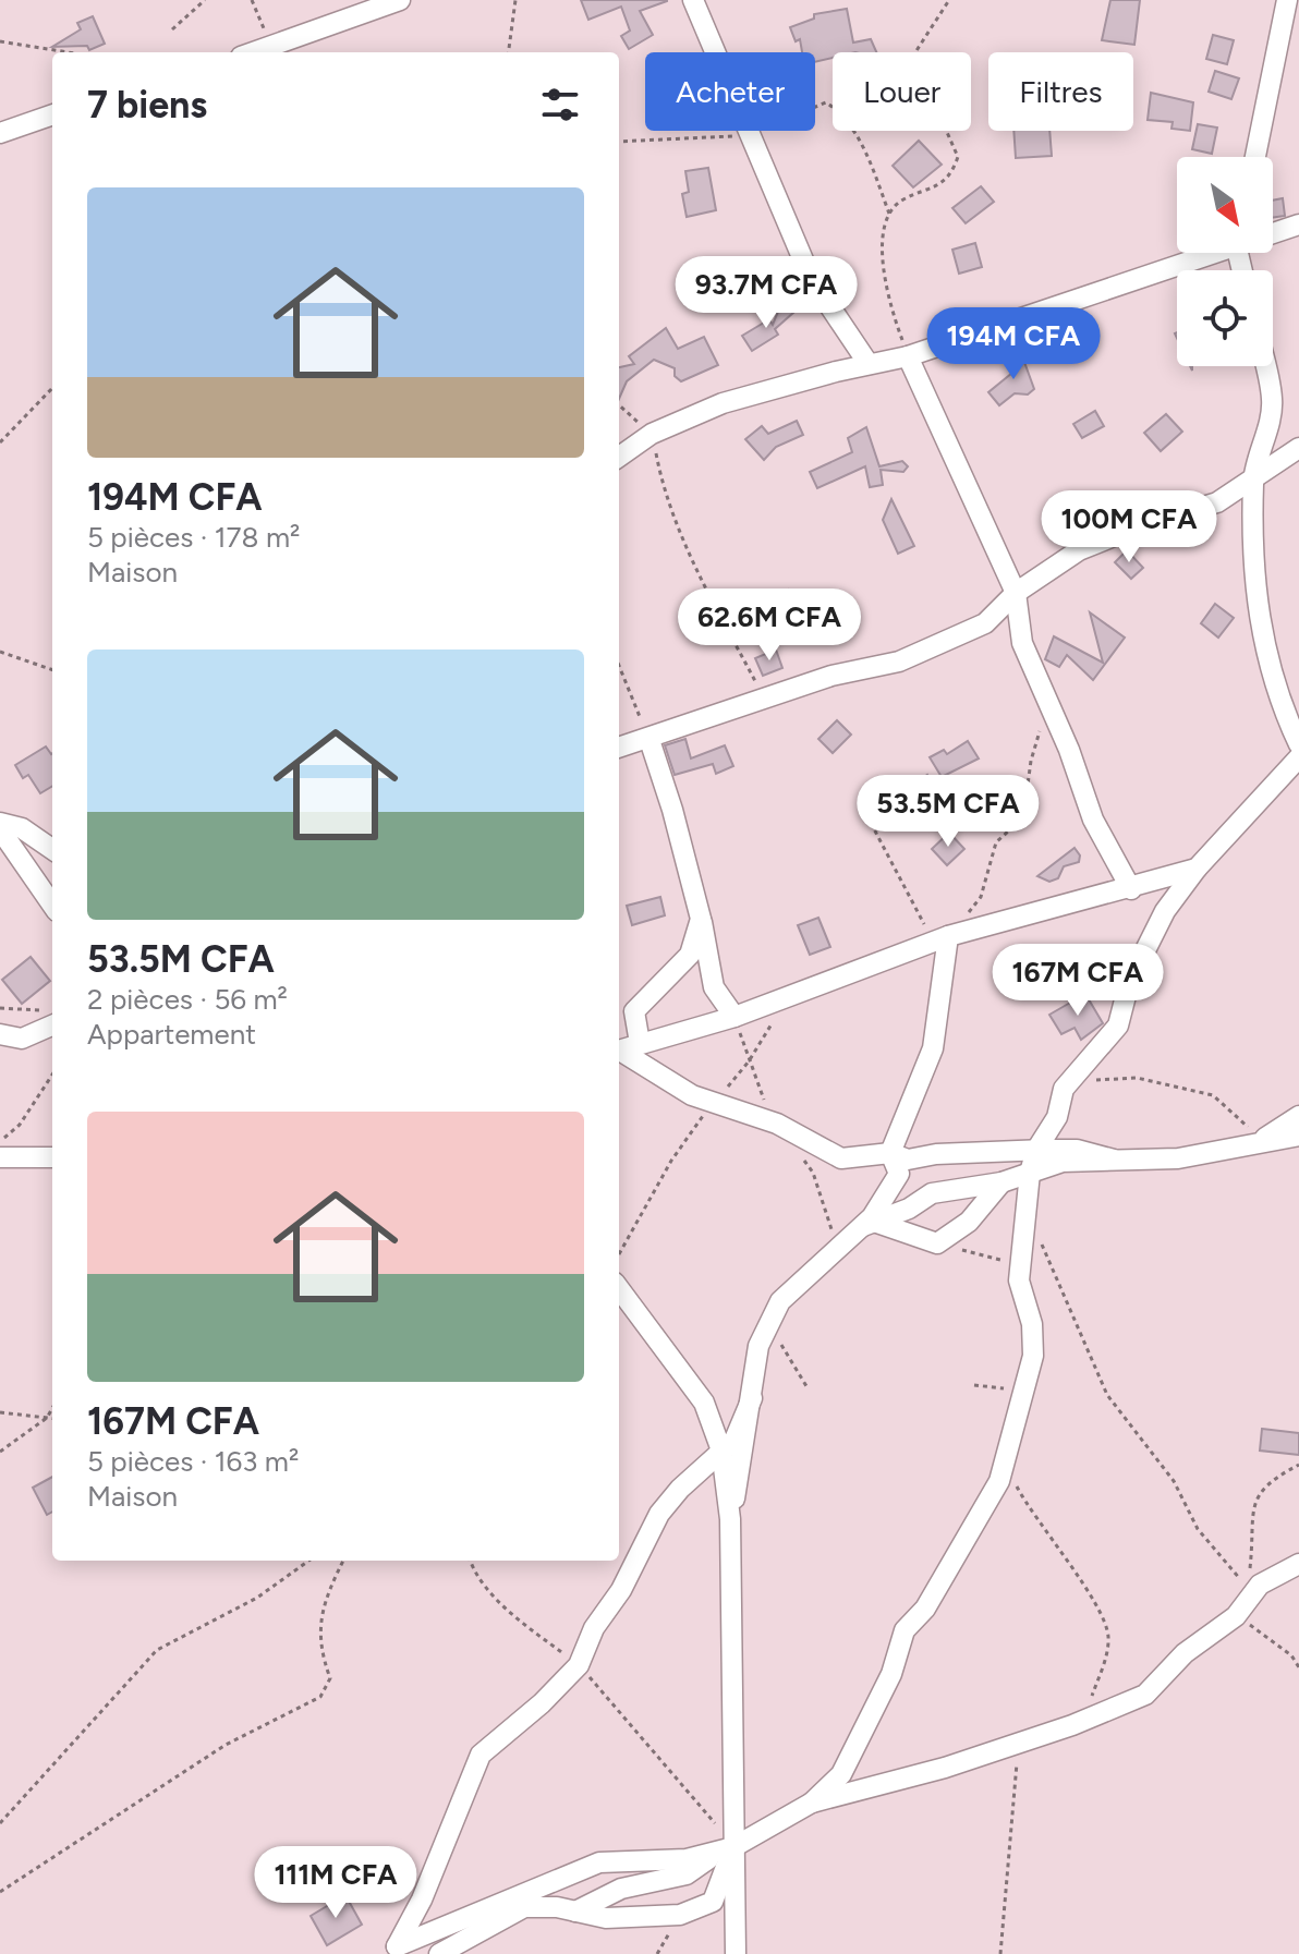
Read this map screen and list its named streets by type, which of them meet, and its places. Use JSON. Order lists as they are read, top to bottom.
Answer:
{
  "north": "bottom right",
  "page": {
    "chip": ["Acheter", "Louer", "Filtres"],
    "heading": "7 biens",
    "list": [
      {
        "name": "194M CFA",
        "note": "5 pièces · 178 m² · Maison"
      },
      {
        "name": "53.5M CFA",
        "note": "2 pièces · 56 m² · Appartement"
      },
      {
        "name": "167M CFA",
        "note": "5 pièces · 163 m² · Maison"
      }
    ],
    "price": [
      "93.7M CFA",
      "194M CFA",
      "100M CFA",
      "62.6M CFA",
      "53.5M CFA",
      "167M CFA",
      "111M CFA"
    ]
  }
}
